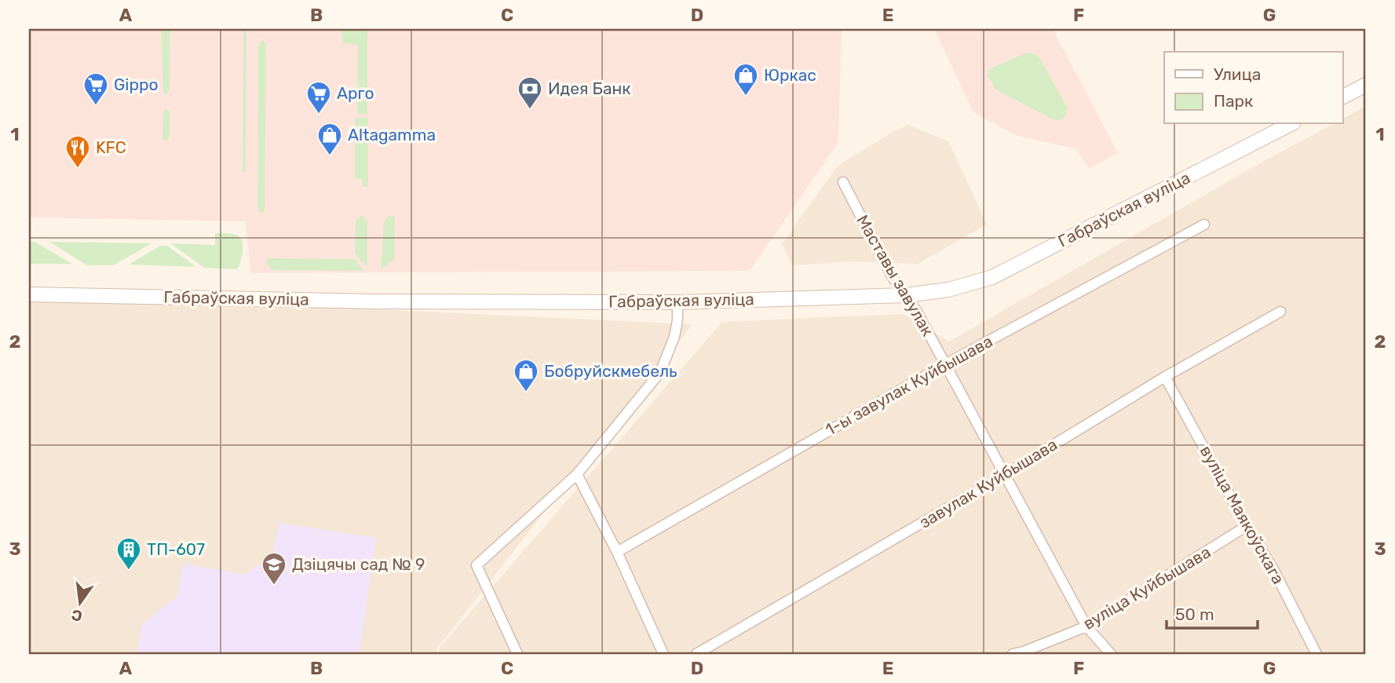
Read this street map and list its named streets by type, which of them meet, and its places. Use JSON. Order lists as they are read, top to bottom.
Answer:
{
  "streets": {
    "main road": ["Габраўская вуліца"],
    "street": [
      "Маставы завулак",
      "1-ы завулак Куйбышава",
      "завулак Куйбышава",
      "вуліца Маякоўскага",
      "вуліца Куйбышава"
    ]
  },
  "crossings": [
    ["Габраўская вуліца", "Маставы завулак"],
    ["Маставы завулак", "1-ы завулак Куйбышава"],
    ["Маставы завулак", "завулак Куйбышава"],
    ["Маставы завулак", "вуліца Куйбышава"],
    ["завулак Куйбышава", "вуліца Маякоўскага"],
    ["вуліца Маякоўскага", "вуліца Куйбышава"]
  ],
  "places": {
    "shop": ["Юркас", "Altagamma", "Бобруйскмебель"],
    "supermarket": ["Gippo", "Арго"],
    "bank": ["Идея Банк"],
    "restaurant": ["KFC"],
    "building": ["ТП-607"],
    "school or university": ["Дзіцячы сад № 9"]
  },
  "legend": ["Улица", "Парк"],
  "scale_bar": "50 m",
  "north": "bottom",
  "grid": {
    "columns": [
      "A",
      "B",
      "C",
      "D",
      "E",
      "F",
      "G"
    ],
    "rows": ["1", "2", "3"]
  }
}
